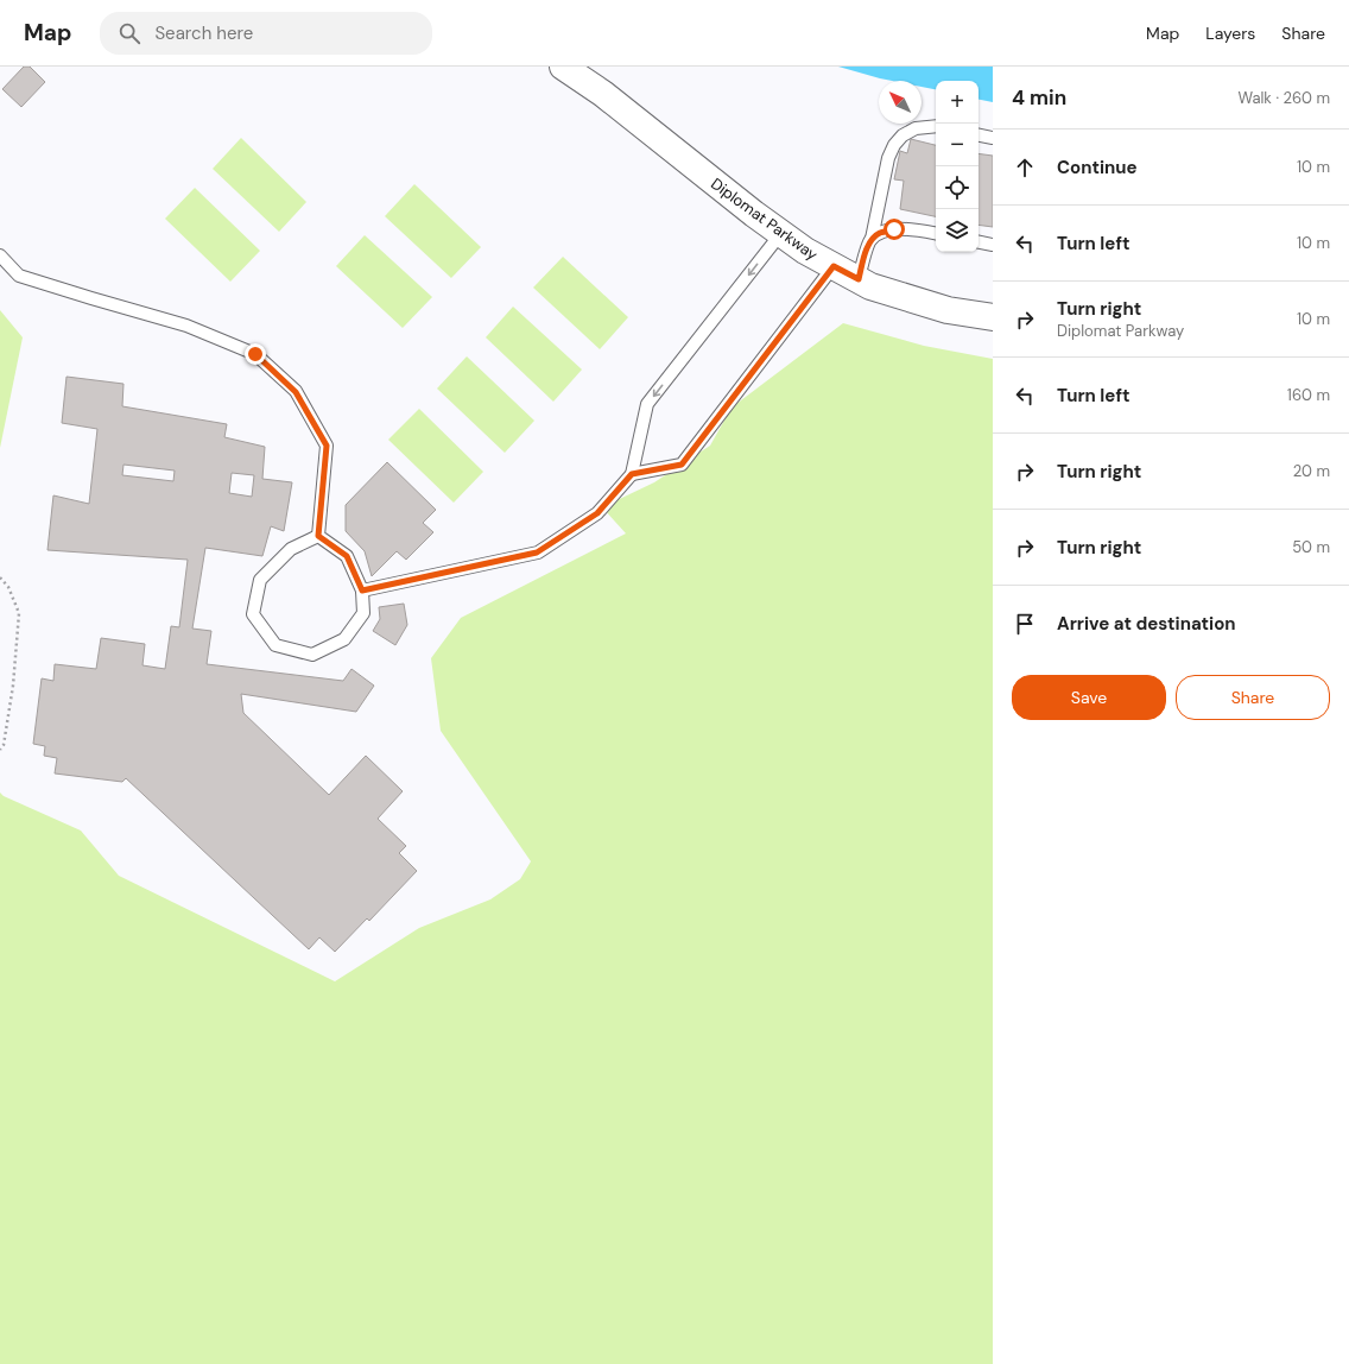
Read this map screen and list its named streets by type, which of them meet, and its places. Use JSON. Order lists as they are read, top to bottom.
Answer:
{
  "streets": {
    "street": ["Diplomat Parkway"]
  },
  "north": "top left",
  "page": {
    "header": "Map",
    "search": "Search here",
    "nav": ["Map", "Layers", "Share"],
    "heading": ["4 min", "Walk · 260 m"],
    "map_buttons": ["+", "−"],
    "list": [
      ["Continue", "10 m"],
      ["Turn left", "10 m"],
      ["Turn right", "Diplomat Parkway", "10 m"],
      ["Turn left", "160 m"],
      ["Turn right", "20 m"],
      ["Turn right", "50 m"],
      "Arrive at destination"
    ],
    "buttons": ["Save", "Share"]
  }
}
